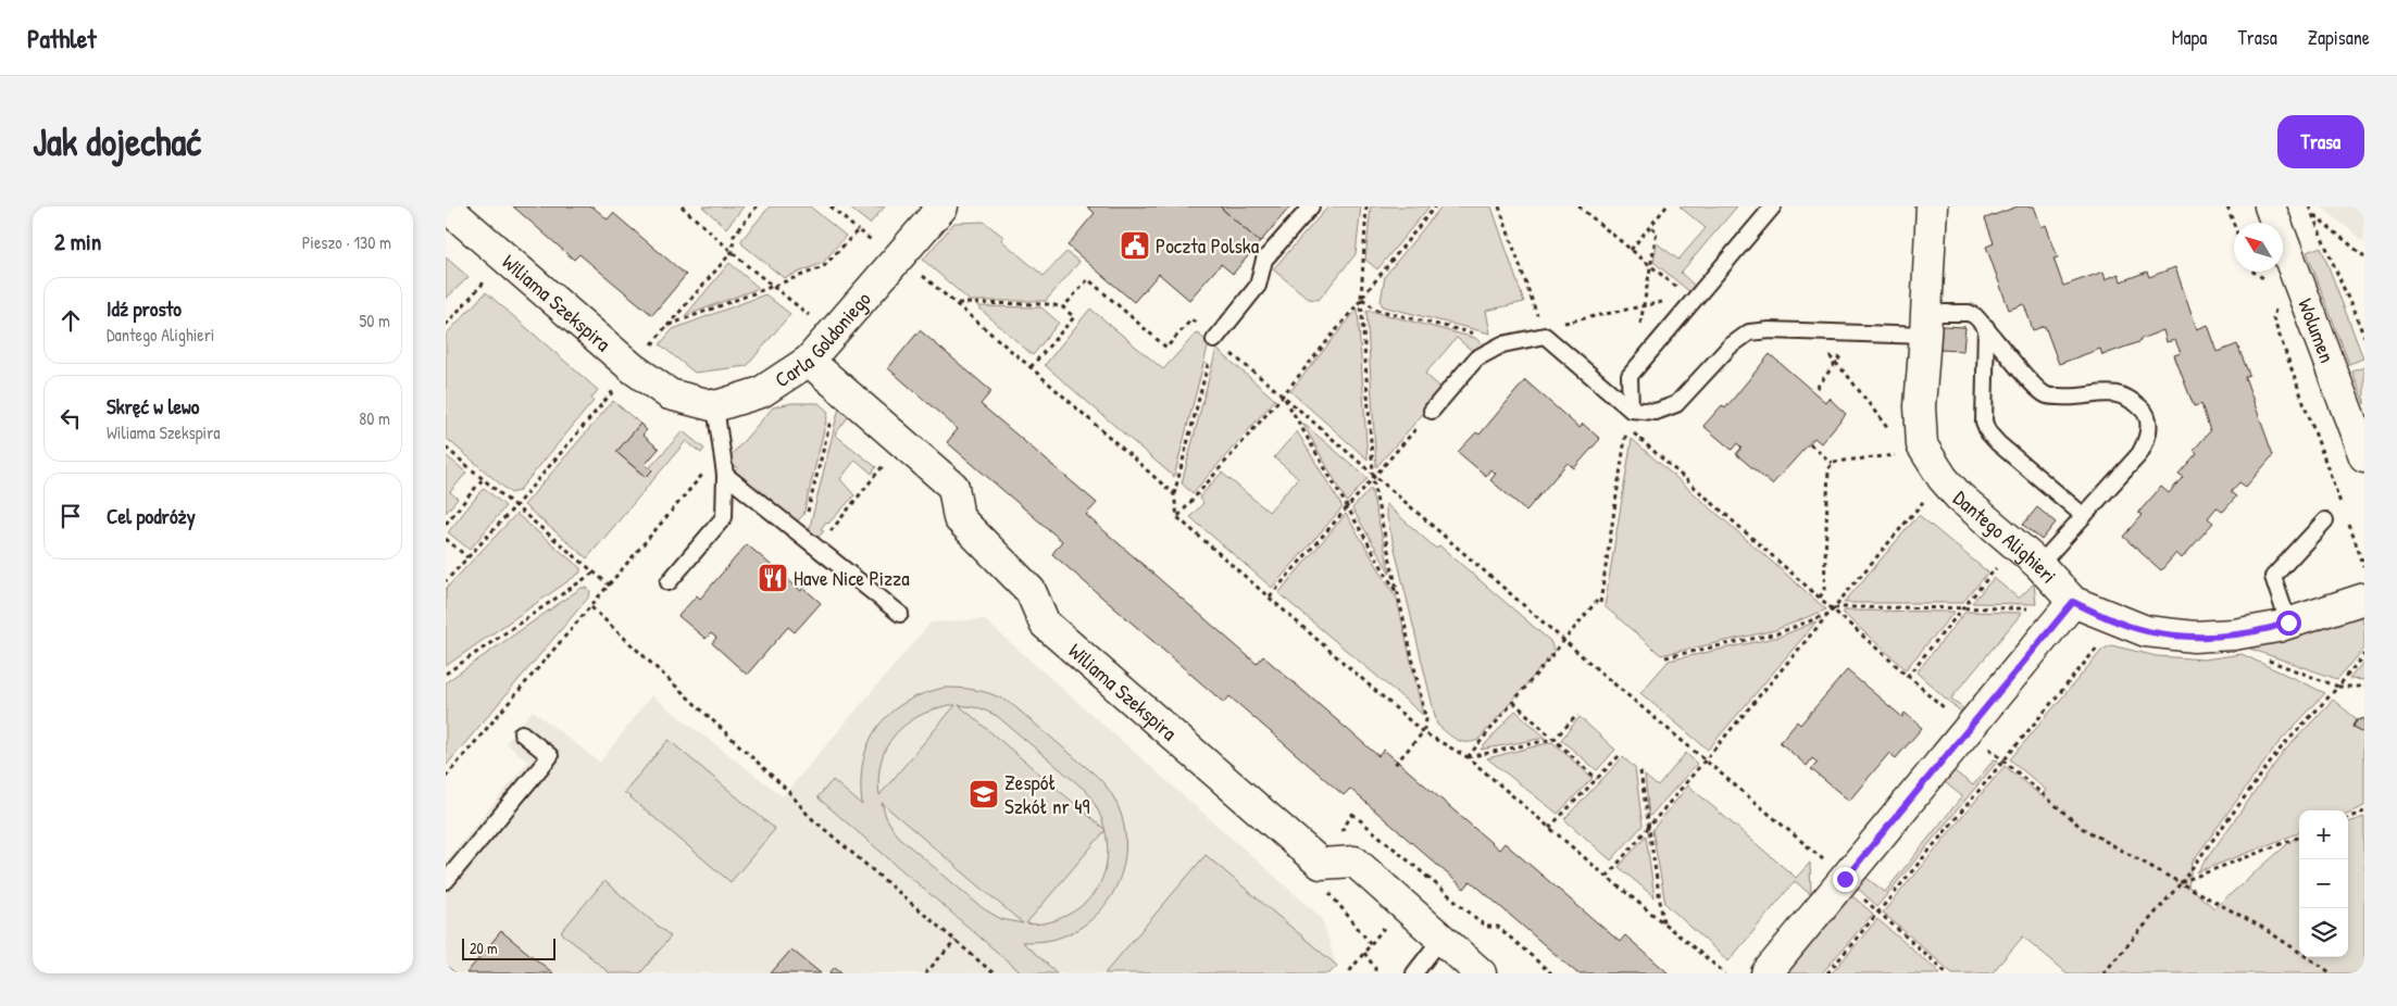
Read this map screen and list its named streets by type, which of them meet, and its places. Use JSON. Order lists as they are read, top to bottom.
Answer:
{
  "streets": {
    "street": [
      "Wiliama Szekspira",
      "Wolumen",
      "Carla Goldoniego",
      "Dantego Alighieri"
    ]
  },
  "crossings": [
    ["Wiliama Szekspira", "Carla Goldoniego"]
  ],
  "places": {
    "public building": ["Poczta Polska"],
    "restaurant": ["Have Nice Pizza"],
    "school or university": ["Zespół Szkół nr 49"]
  },
  "scale_bar": "20 m",
  "north": "top left",
  "page": {
    "header": "Pathlet",
    "nav": ["Mapa", "Trasa", "Zapisane"],
    "buttons": "Trasa",
    "title": "Jak dojechać",
    "heading": ["2 min", "Pieszo · 130 m"],
    "list": [
      ["Idź prosto", "Dantego Alighieri", "50 m"],
      ["Skręć w lewo", "Wiliama Szekspira", "80 m"],
      "Cel podróży"
    ],
    "map_buttons": ["+", "−"],
    "scale": "20 m"
  }
}
